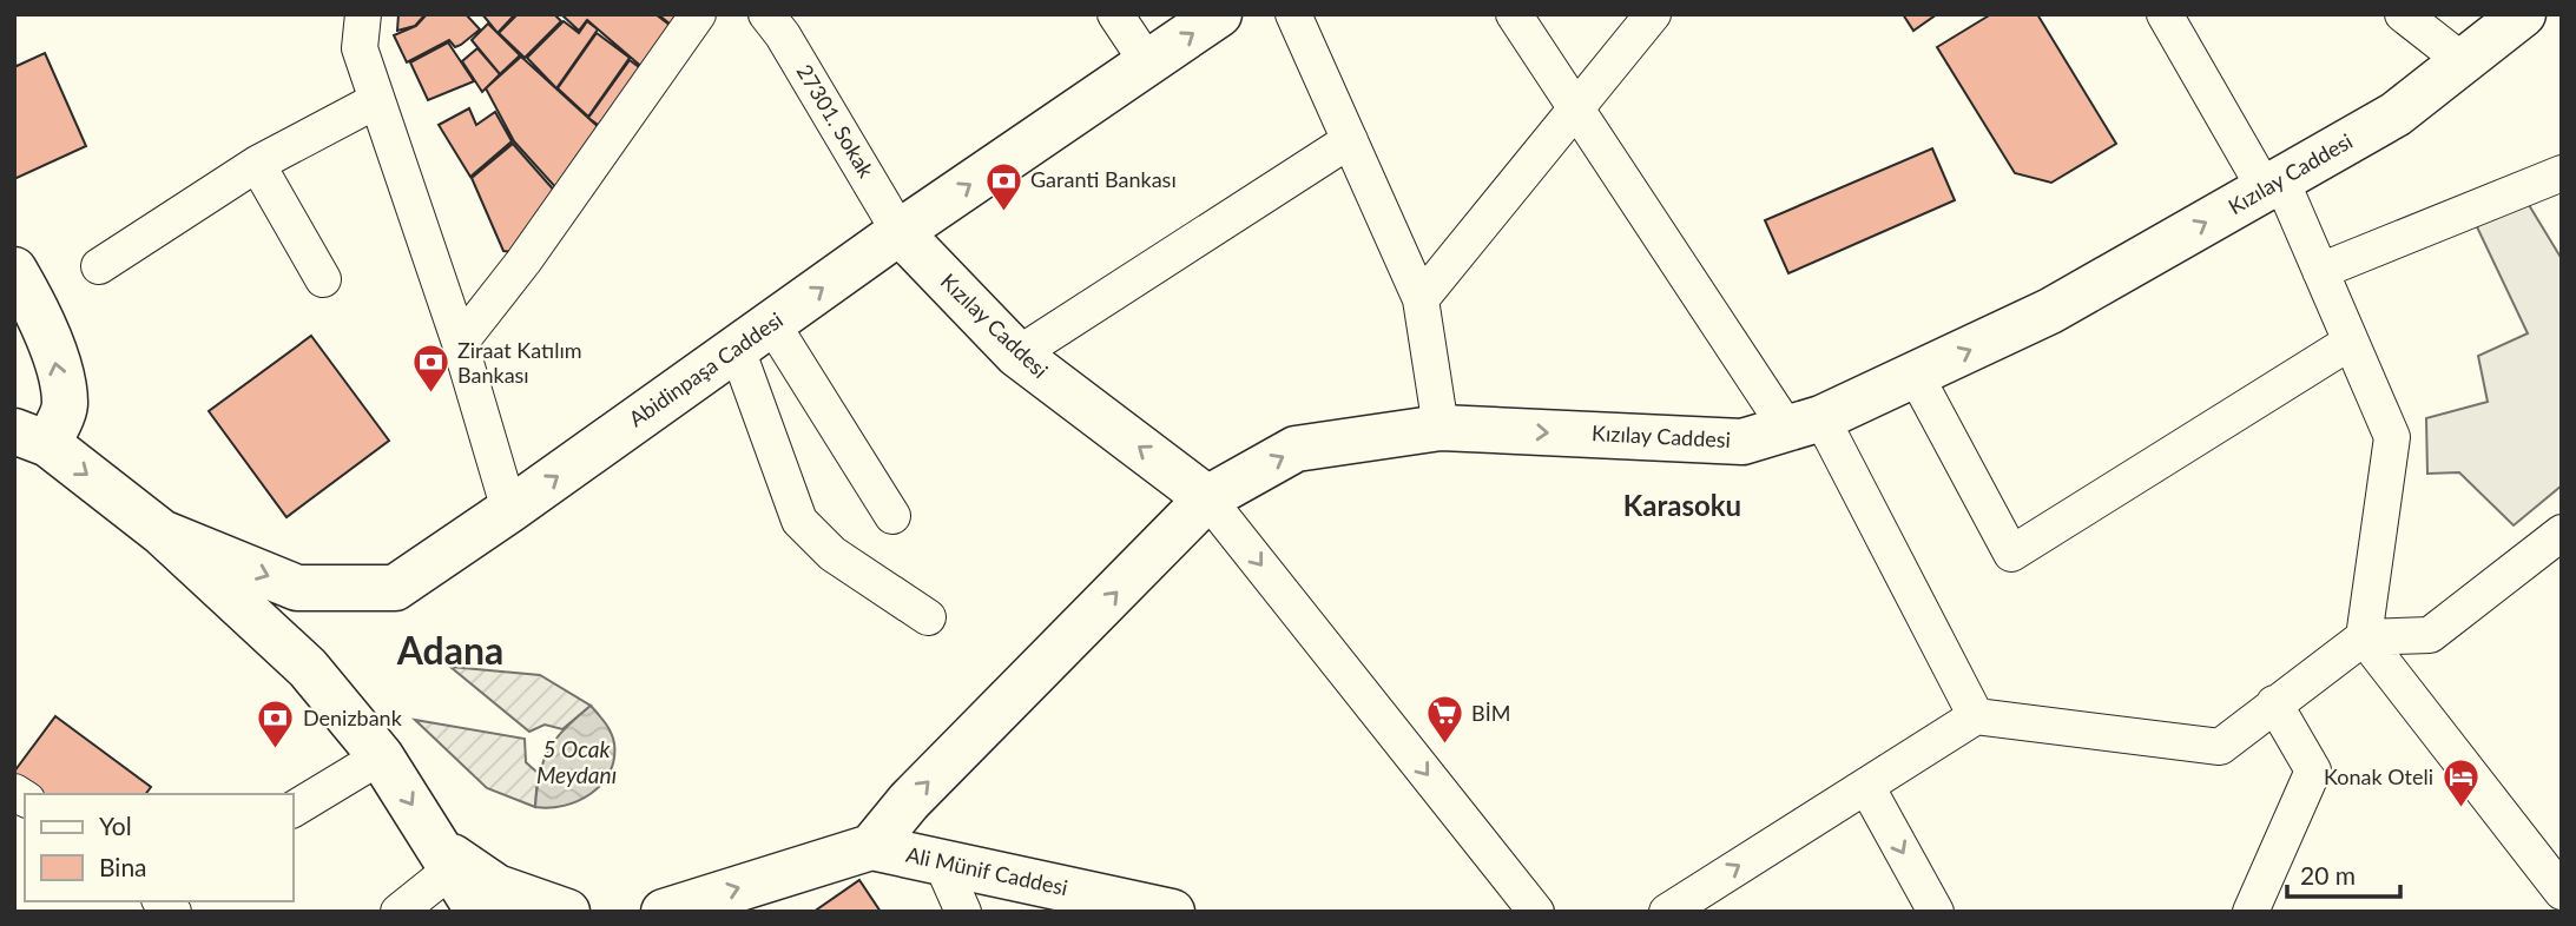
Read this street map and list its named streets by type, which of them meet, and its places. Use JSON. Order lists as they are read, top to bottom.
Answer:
{
  "streets": {
    "main road": ["Kızılay Caddesi", "Abidinpaşa Caddesi", "Ali Münif Caddesi"],
    "street": ["27301. Sokak"]
  },
  "crossings": [
    ["27301. Sokak", "Kızılay Caddesi"],
    ["27301. Sokak", "Abidinpaşa Caddesi"],
    ["Kızılay Caddesi", "Abidinpaşa Caddesi"]
  ],
  "one_way": ["Abidinpaşa Caddesi", "Ali Münif Caddesi"],
  "districts": ["Karasoku", "Adana"],
  "water": ["5 Ocak Meydanı"],
  "places": {
    "bank": ["Garanti Bankası", "Ziraat Katılım Bankası", "Denizbank"],
    "supermarket": ["BİM"],
    "hotel": ["Konak Oteli"]
  },
  "legend": ["Yol", "Bina"],
  "scale_bar": "20 m"
}
